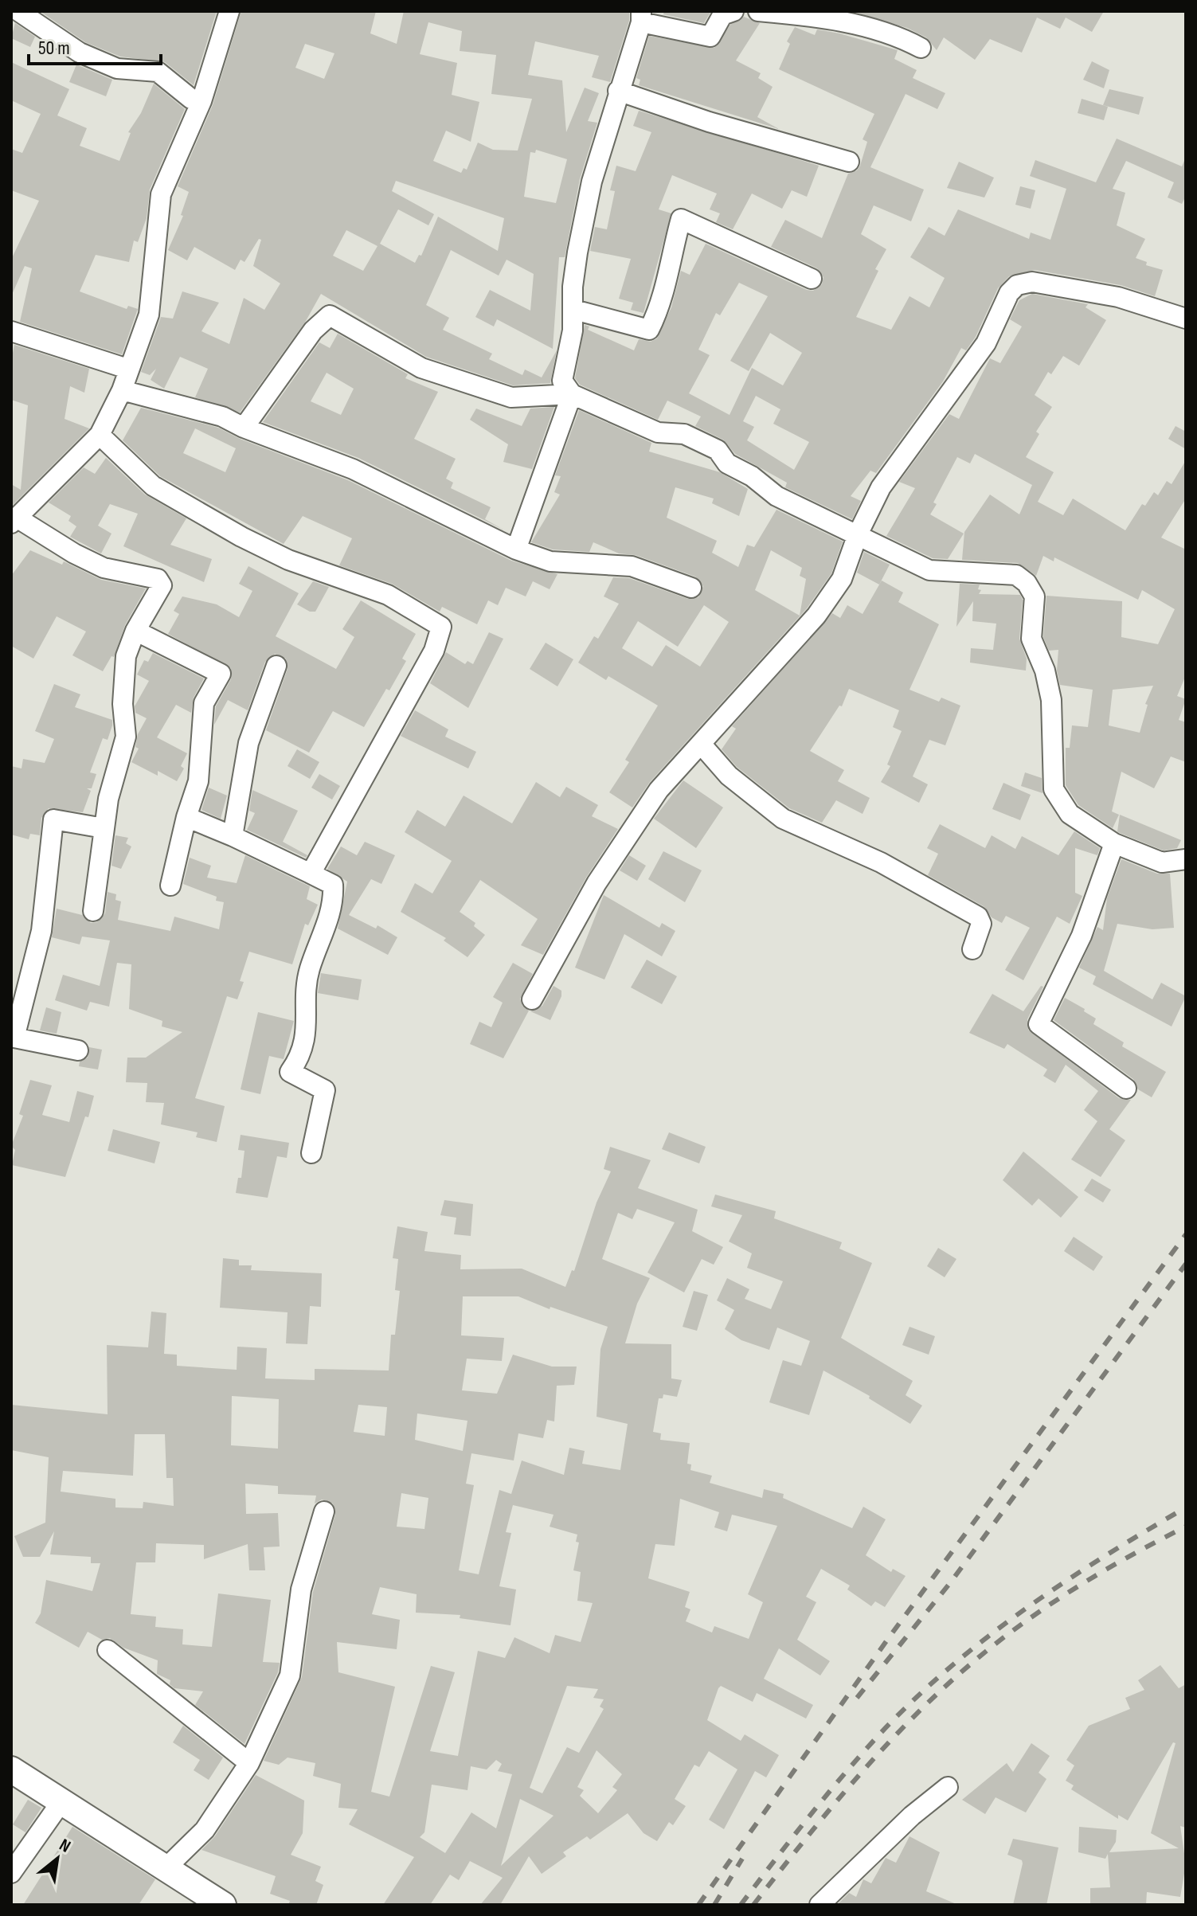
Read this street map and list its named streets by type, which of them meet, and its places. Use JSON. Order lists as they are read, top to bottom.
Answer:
{
  "scale_bar": "50 m",
  "north": "top right"
}
